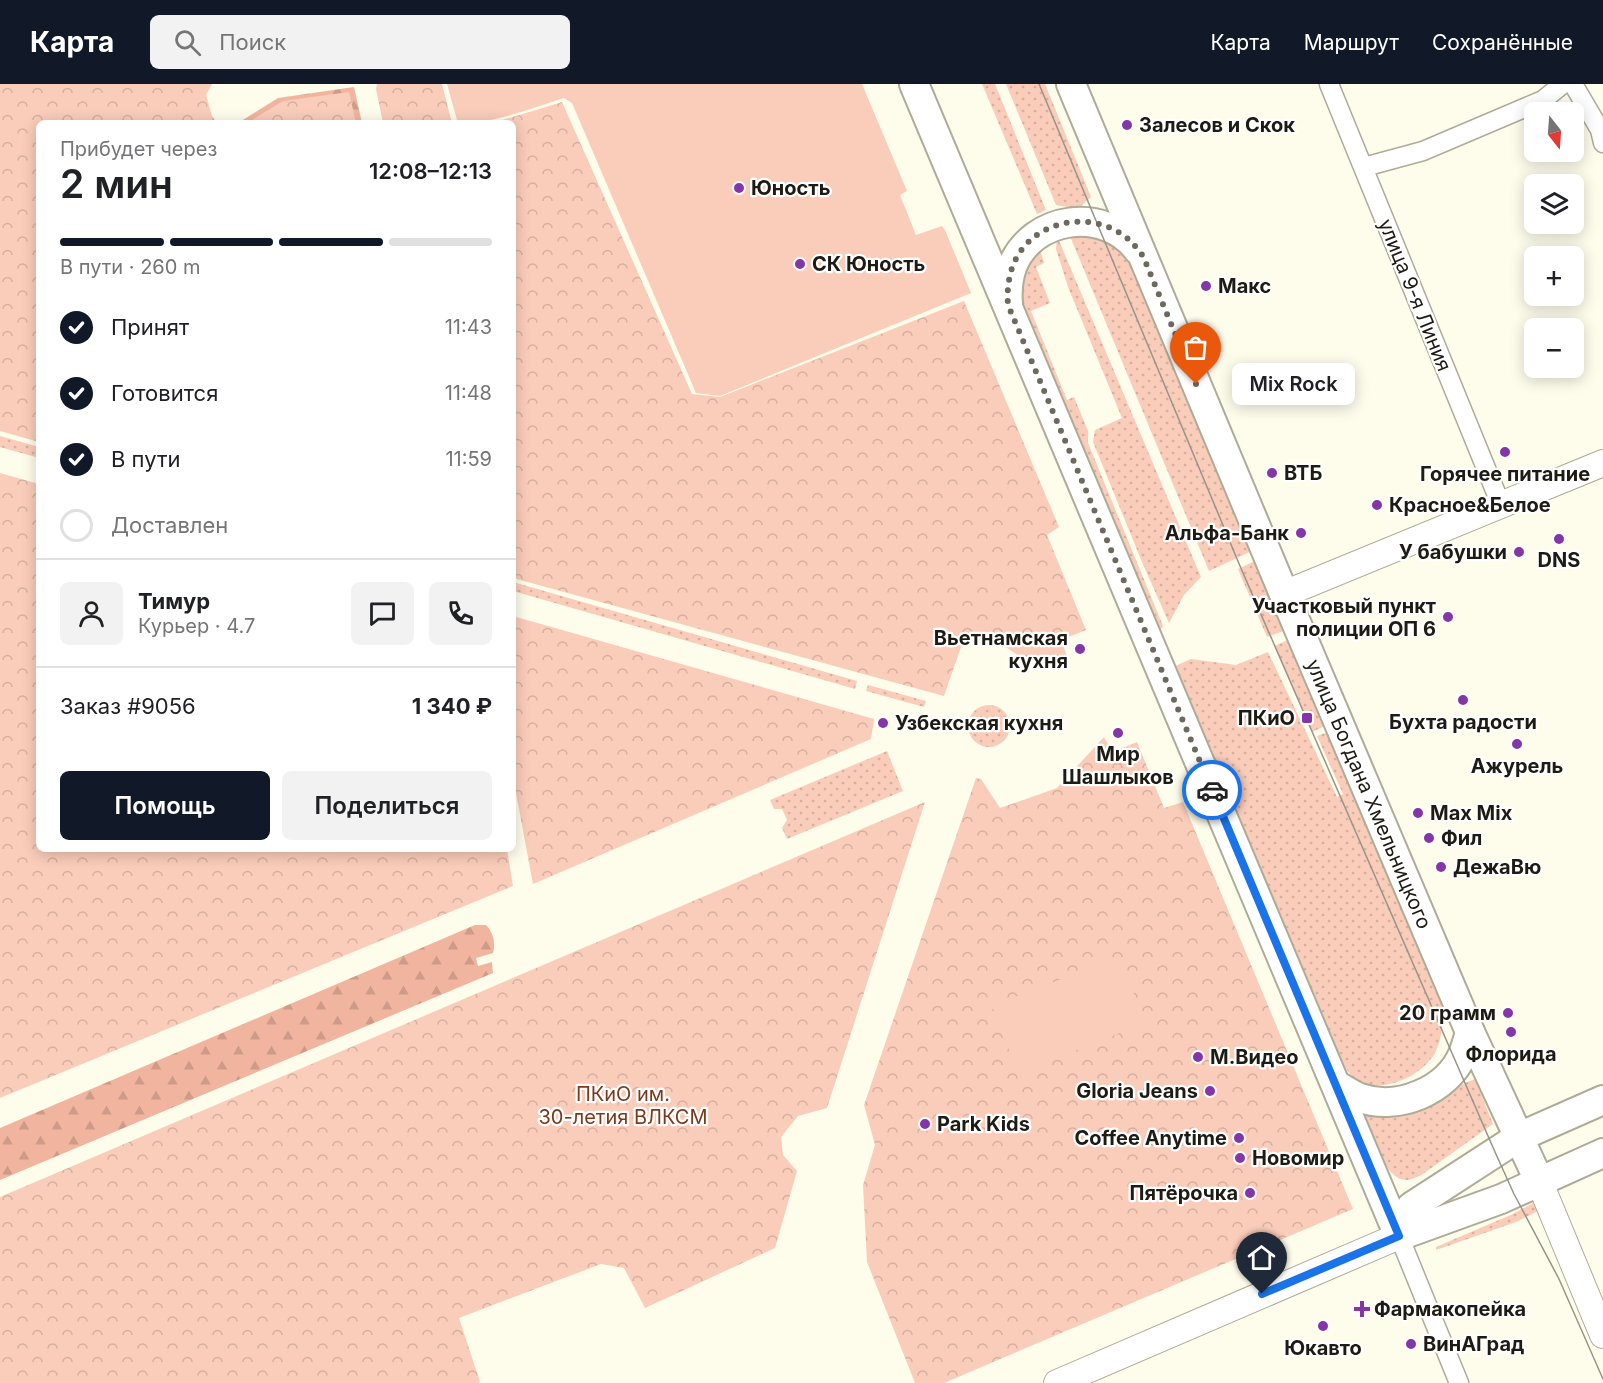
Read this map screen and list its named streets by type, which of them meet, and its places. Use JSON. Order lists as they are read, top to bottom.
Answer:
{
  "streets": {
    "main road": ["улица Богдана Хмельницкого"],
    "street": ["улица 9-я Линия"]
  },
  "parks": ["ПКиО им. 30-летия ВЛКСМ"],
  "places": {
    "other": [
      "Залесов и Скок",
      "Юность",
      "СК Юность",
      "Макс",
      "Mix Rock",
      "Горячее питание",
      "ВТБ",
      "Красное&Белое",
      "Альфа-Банк",
      "DNS",
      "У бабушки",
      "Участковый пункт полиции ОП 6",
      "Вьетнамская кухня",
      "Бухта радости",
      "Узбекская кухня",
      "Мир Шашлыков",
      "Ажурель",
      "Max Mix",
      "Фил",
      "ДежаВю",
      "20 грамм",
      "Флорида",
      "М.Видео",
      "Gloria Jeans",
      "Park Kids",
      "Coffee Anytime",
      "Новомир",
      "Пятёрочка",
      "Юкавто",
      "ВинАГрад"
    ],
    "transit": ["ПКиО"],
    "health": ["Фармакопейка"]
  },
  "north": "bottom",
  "page": {
    "header": "Карта",
    "search": "Поиск",
    "nav": ["Карта", "Маршрут", "Сохранённые"],
    "map_buttons": ["+", "−"],
    "heading": ["2 мин", "Прибудет через", "12:08–12:13"],
    "panel": [
      "Тимур",
      "Курьер · 4.7",
      "Заказ #9056",
      "1 340 ₽"
    ],
    "bar": "В пути · 260 m",
    "list": [
      ["Принят", "11:43"],
      ["Готовится", "11:48"],
      ["В пути", "11:59"],
      "Доставлен"
    ],
    "bubble": "Mix Rock",
    "buttons": ["Помощь", "Поделиться"]
  }
}
